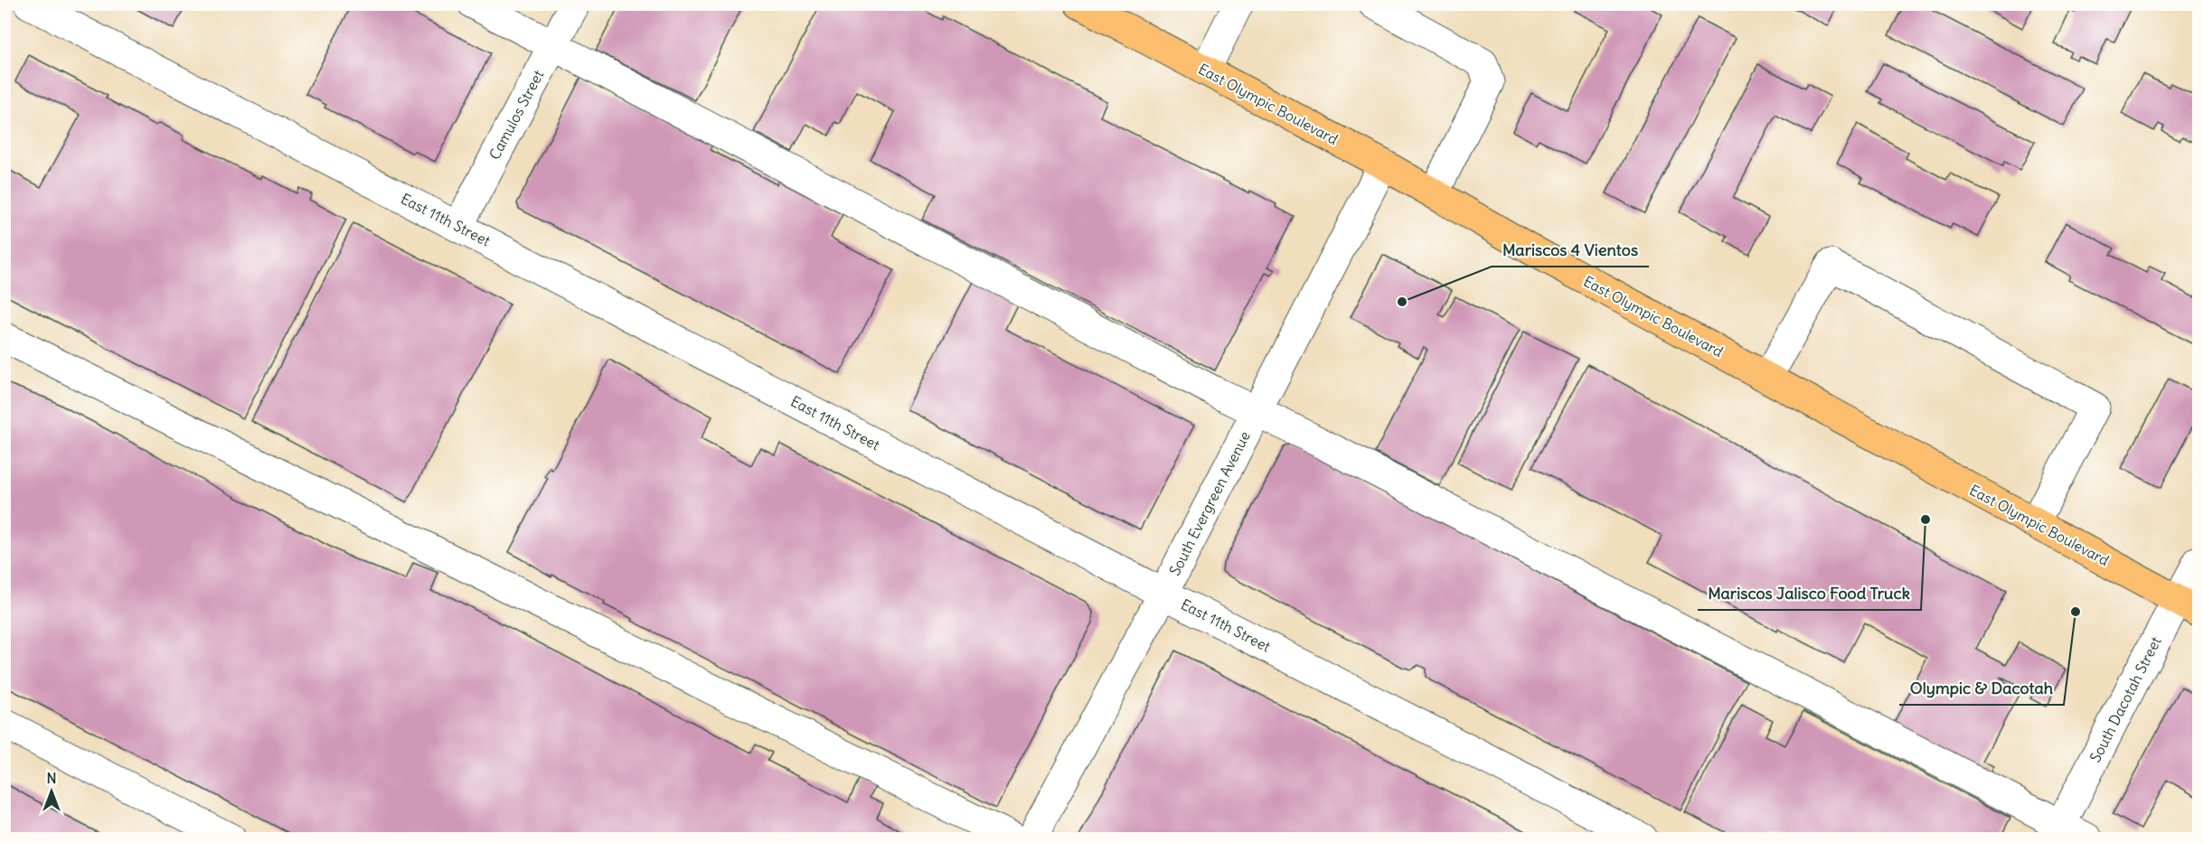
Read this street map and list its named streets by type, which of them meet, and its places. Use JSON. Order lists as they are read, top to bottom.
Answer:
{
  "streets": {
    "main road": ["East Olympic Boulevard"],
    "street": [
      "Camulos Street",
      "East 11th Street",
      "South Evergreen Avenue",
      "South Dacotah Street"
    ]
  },
  "crossings": [
    ["East Olympic Boulevard", "South Evergreen Avenue"],
    ["East Olympic Boulevard", "South Dacotah Street"],
    ["Camulos Street", "East 11th Street"],
    ["East 11th Street", "South Evergreen Avenue"]
  ],
  "places": ["Mariscos 4 Vientos", "Mariscos Jalisco Food Truck", "Olympic & Dacotah"],
  "north": "top"
}
